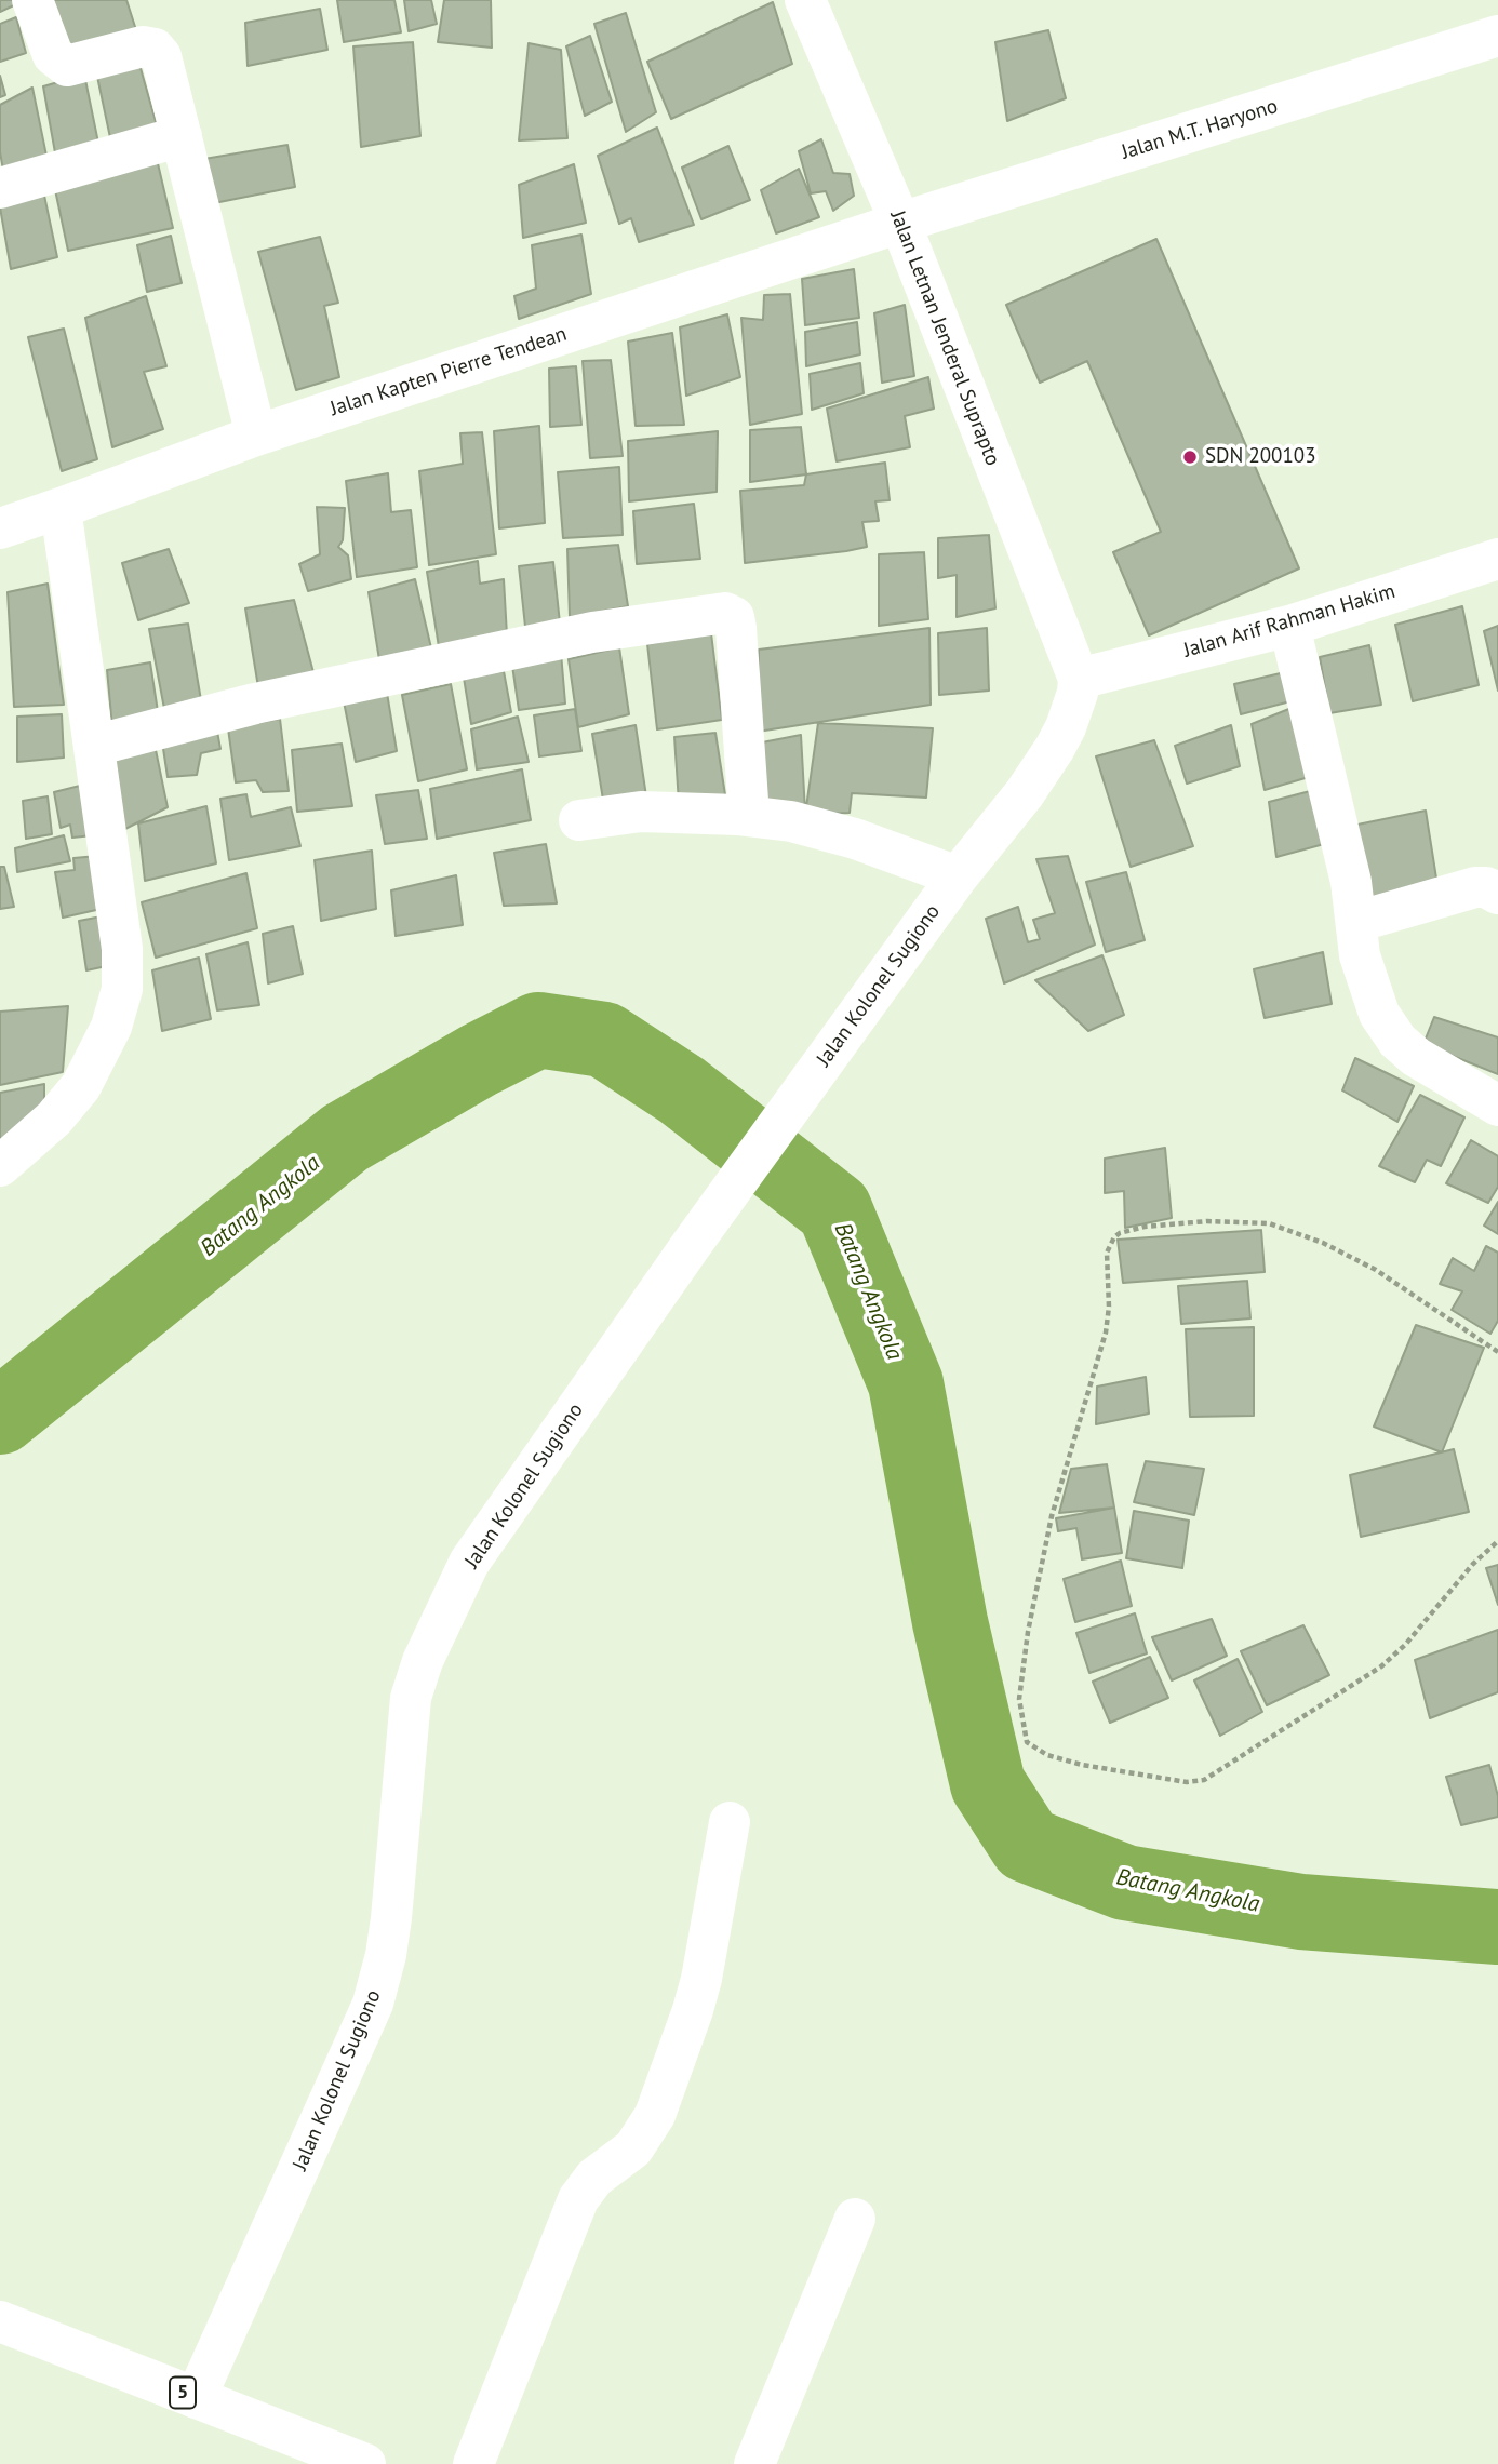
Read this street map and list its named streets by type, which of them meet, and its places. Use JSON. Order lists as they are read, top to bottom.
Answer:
{
  "streets": {
    "main road": [
      "Jalan M.T. Haryono",
      "Jalan Letnan Jenderal Suprapto",
      "Jalan Kapten Pierre Tendean",
      "Jalan Arif Rahman Hakim",
      "Jalan Kolonel Sugiono",
      "5"
    ]
  },
  "crossings": [
    ["Jalan M.T. Haryono", "Jalan Letnan Jenderal Suprapto"],
    ["Jalan M.T. Haryono", "Jalan Kapten Pierre Tendean"],
    ["Jalan Letnan Jenderal Suprapto", "Jalan Kapten Pierre Tendean"],
    ["Jalan Letnan Jenderal Suprapto", "Jalan Arif Rahman Hakim"],
    ["Jalan Letnan Jenderal Suprapto", "Jalan Kolonel Sugiono"],
    ["Jalan Arif Rahman Hakim", "Jalan Kolonel Sugiono"],
    ["Jalan Kolonel Sugiono", "5"]
  ],
  "water": ["Batang Angkola"],
  "places": ["SDN 200103"]
}
